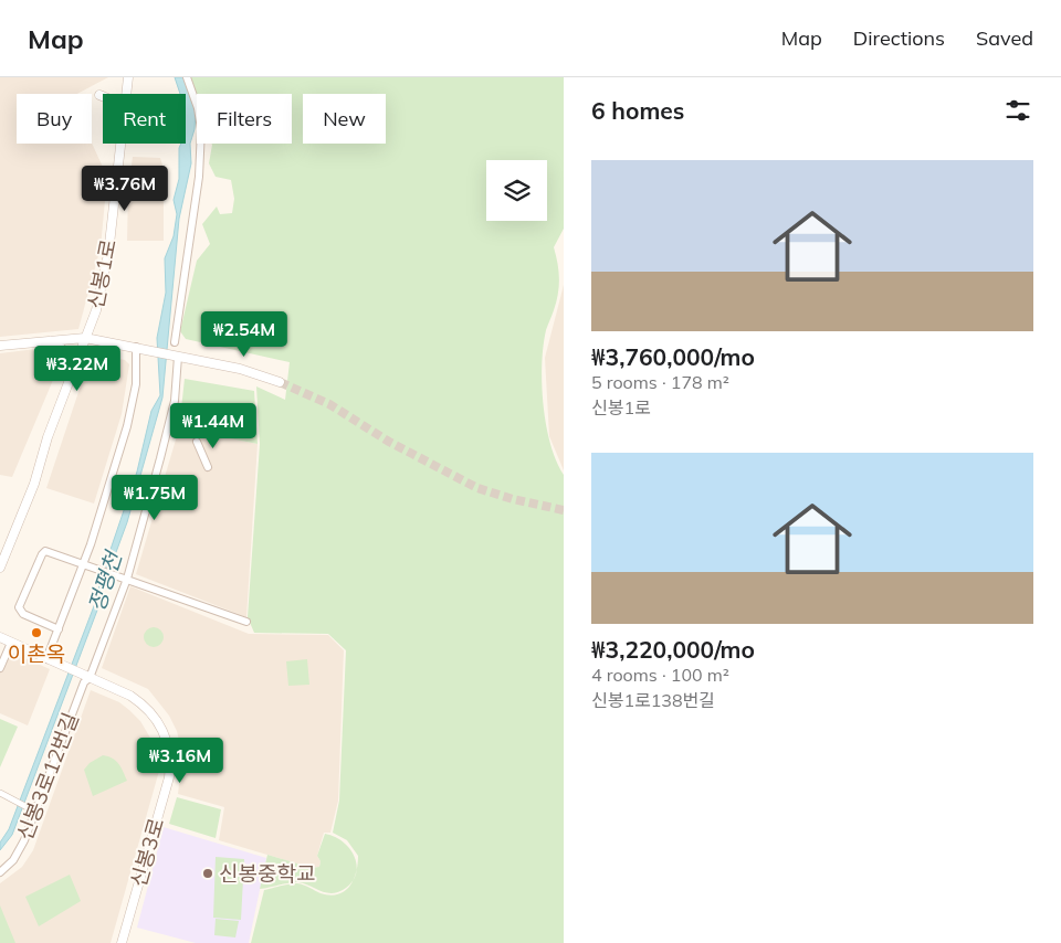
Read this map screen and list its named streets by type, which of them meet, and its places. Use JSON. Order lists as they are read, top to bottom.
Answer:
{
  "streets": {
    "street": ["신봉1로", "신봉3로12번길", "신봉3로"]
  },
  "crossings": [
    ["신봉3로12번길", "신봉3로"]
  ],
  "water": ["정평천"],
  "places": ["이촌옥", "신봉중학교"],
  "page": {
    "header": "Map",
    "nav": ["Map", "Directions", "Saved"],
    "heading": "6 homes",
    "chip": [
      "Buy",
      "Rent",
      "Filters",
      "New"
    ],
    "list": [
      {
        "name": "₩3,760,000/mo",
        "note": "5 rooms · 178 m² · 신봉1로"
      },
      {
        "name": "₩3,220,000/mo",
        "note": "4 rooms · 100 m² · 신봉1로138번길"
      }
    ],
    "price": [
      "₩3.76M",
      "₩2.54M",
      "₩3.22M",
      "₩1.44M",
      "₩1.75M",
      "₩3.16M"
    ]
  }
}
